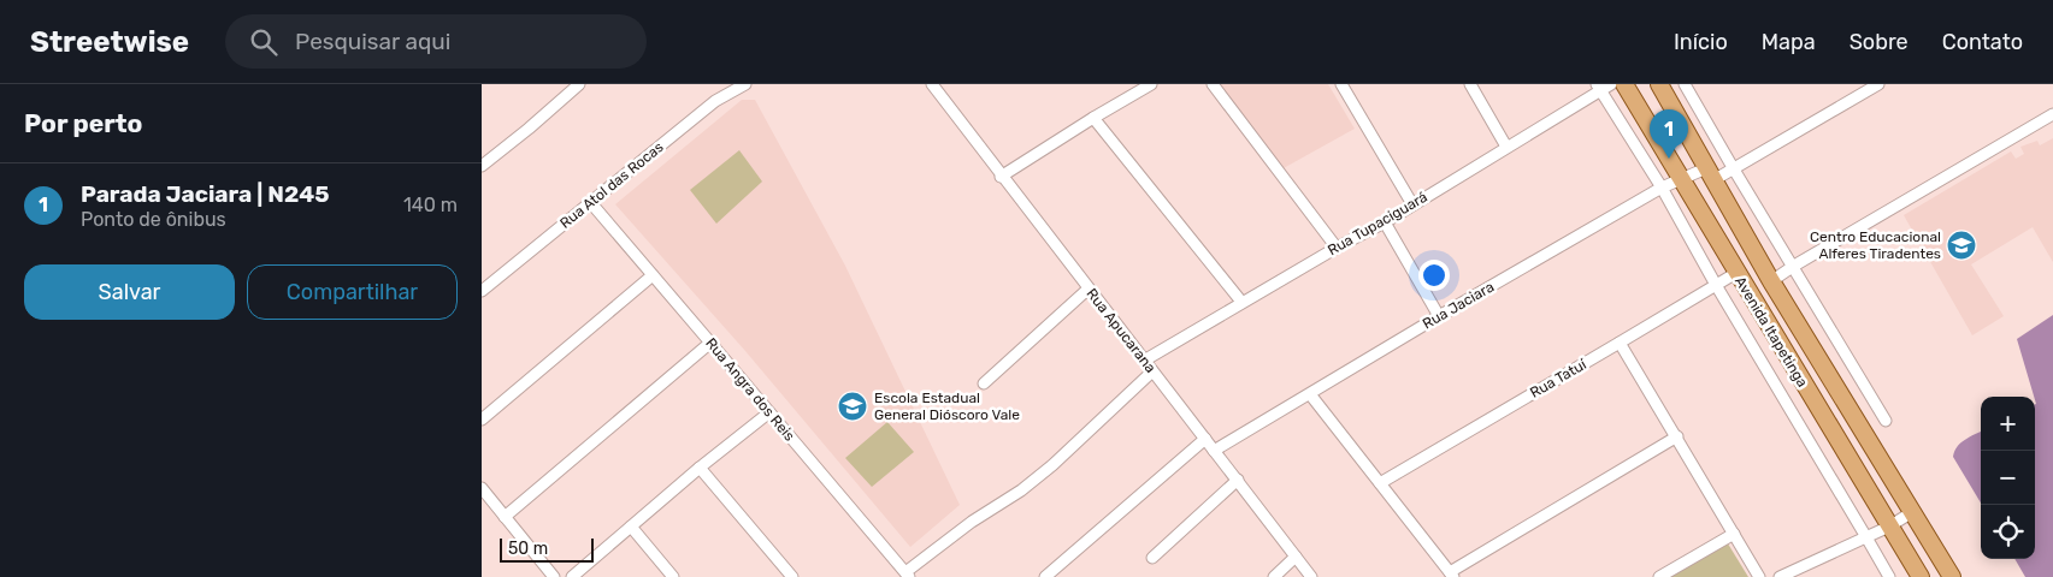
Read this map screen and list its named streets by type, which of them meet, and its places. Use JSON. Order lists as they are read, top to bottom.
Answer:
{
  "streets": {
    "main road": ["Avenida Itapetinga"],
    "street": [
      "Rua Atol das Rocas",
      "Rua Tupaciguará",
      "Rua Jaciara",
      "Rua Apucarana",
      "Rua Tatuí",
      "Rua Angra dos Reis"
    ]
  },
  "crossings": [
    ["Rua Atol das Rocas", "Rua Angra dos Reis"],
    ["Rua Tupaciguará", "Rua Apucarana"],
    ["Rua Tupaciguará", "Avenida Itapetinga"],
    ["Rua Jaciara", "Rua Apucarana"],
    ["Rua Jaciara", "Avenida Itapetinga"],
    ["Avenida Itapetinga", "Rua Tatuí"]
  ],
  "places": {
    "school or university": ["Centro Educacional Alferes Tiradentes", "Escola Estadual General Dióscoro Vale"]
  },
  "scale_bar": "50 m",
  "page": {
    "header": "Streetwise",
    "search": "Pesquisar aqui",
    "nav": [
      "Início",
      "Mapa",
      "Sobre",
      "Contato"
    ],
    "heading": "Por perto",
    "pins": "1",
    "list": [
      {
        "mark": "1",
        "name": "Parada Jaciara | N245",
        "note": "Ponto de ônibus",
        "value": "140 m"
      }
    ],
    "buttons": ["Salvar", "Compartilhar"],
    "map_buttons": ["+", "−"],
    "scale": "50 m"
  }
}
